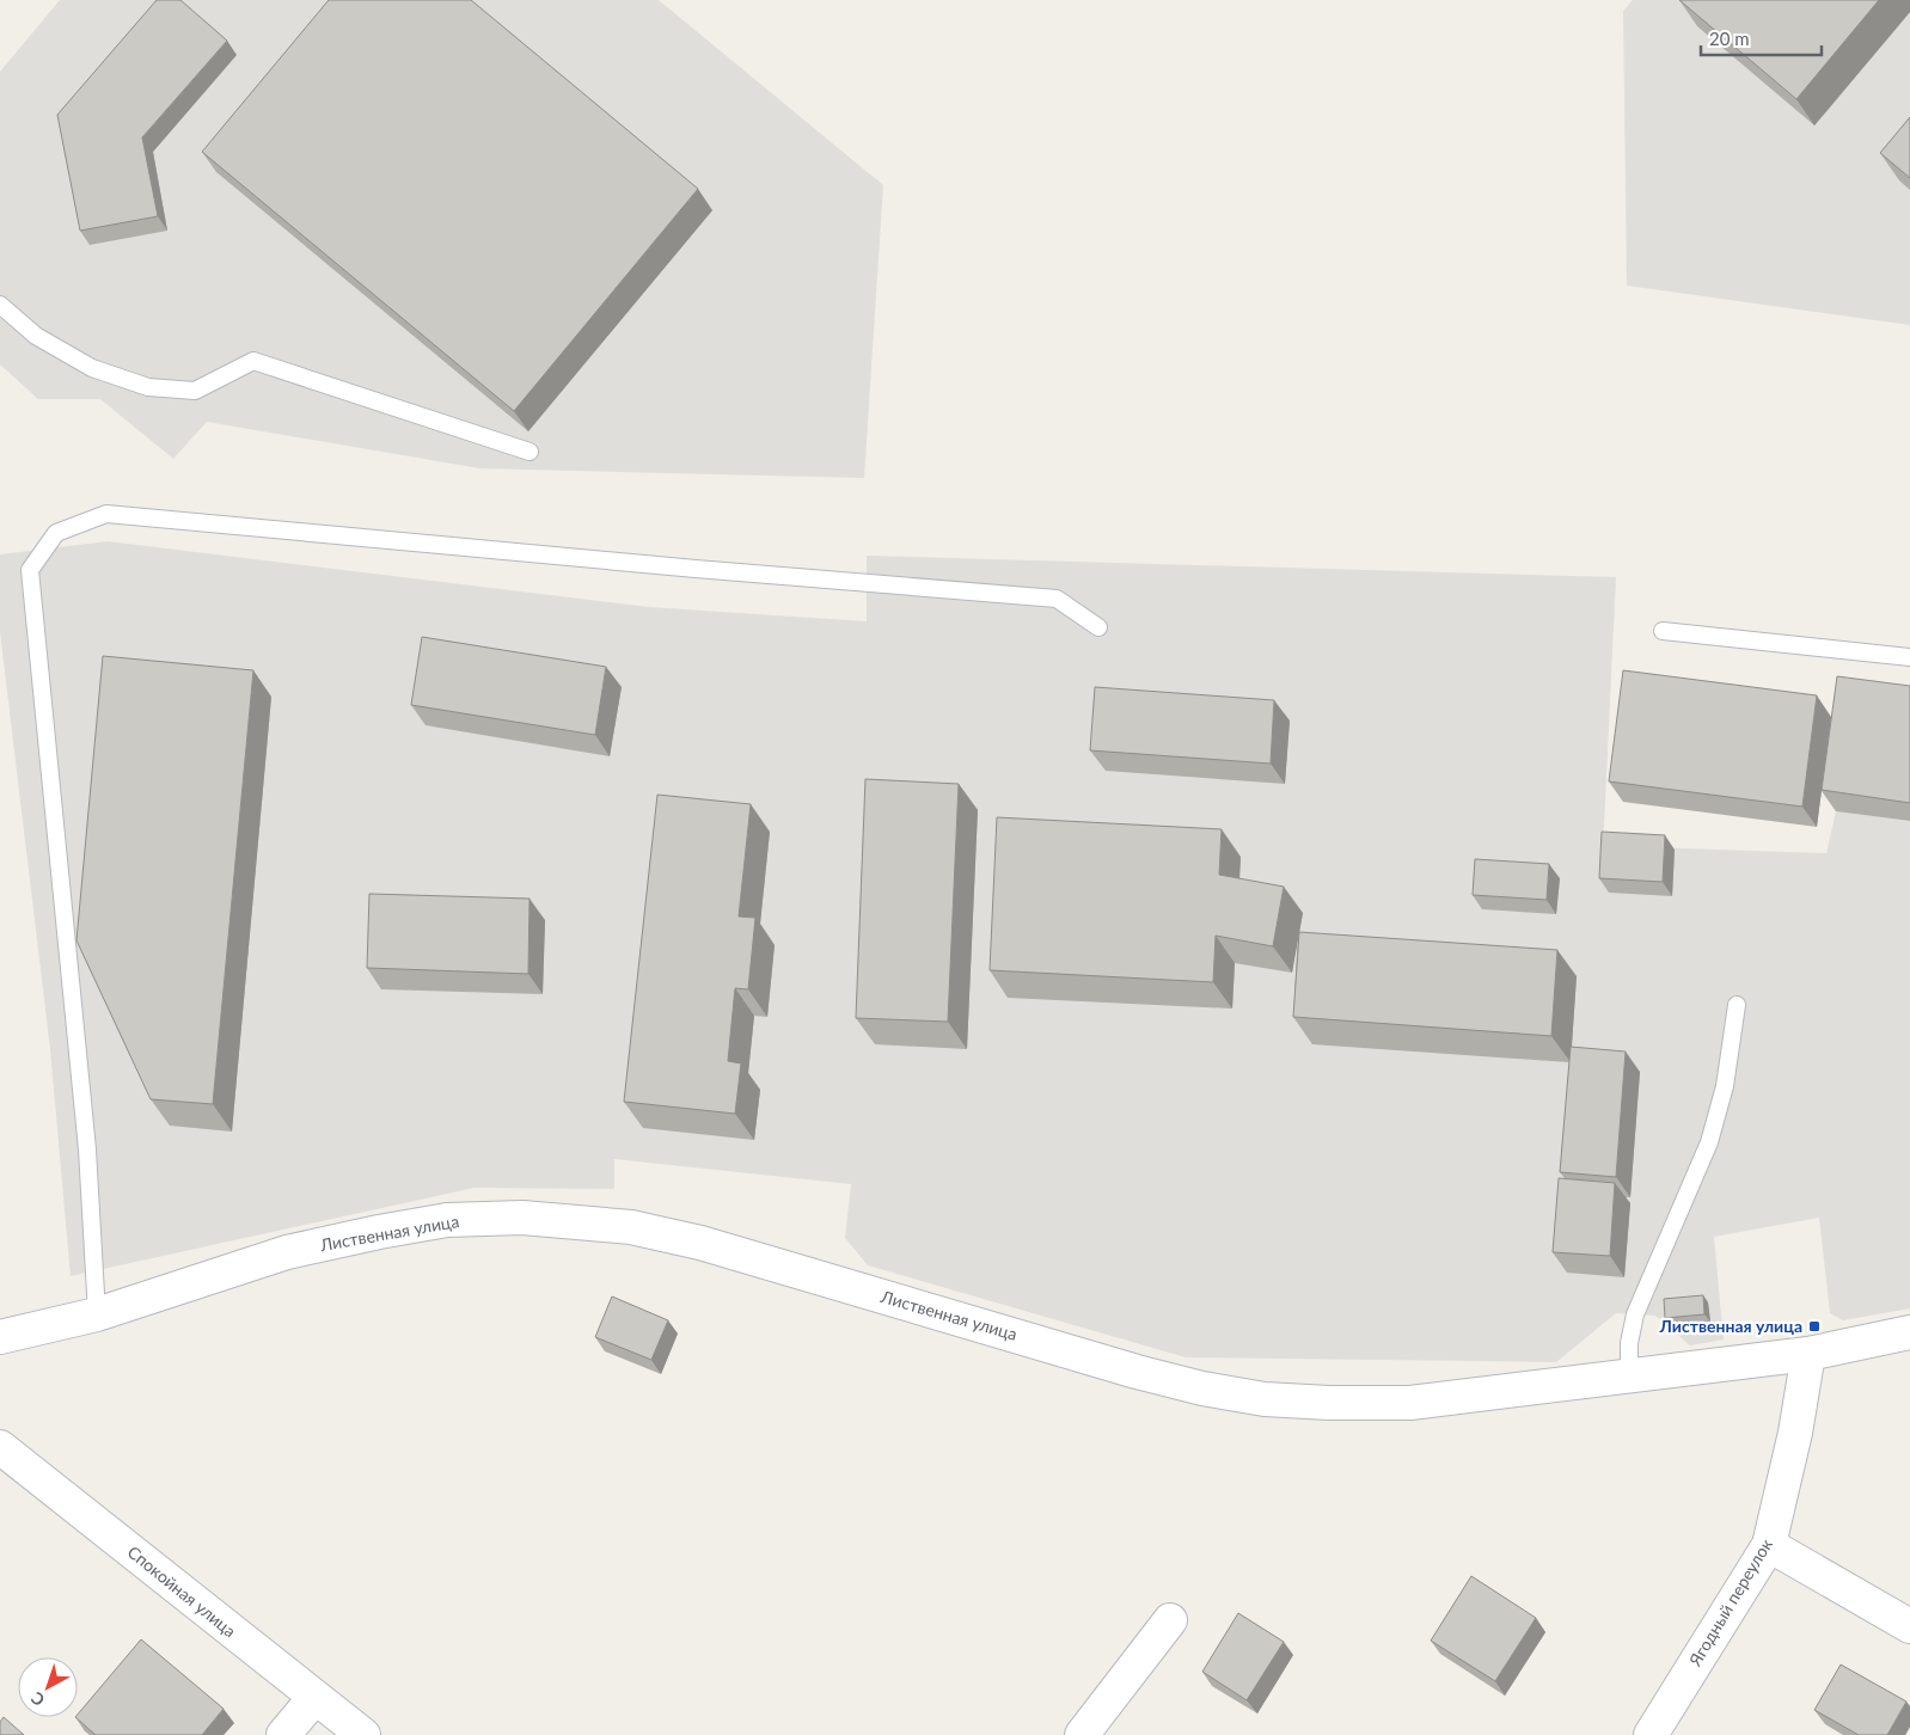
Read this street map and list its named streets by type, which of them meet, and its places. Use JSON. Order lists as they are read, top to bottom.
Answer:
{
  "streets": {
    "street": ["Лиственная улица", "Спокойная улица", "Ягодный переулок"]
  },
  "crossings": [
    ["Лиственная улица", "Ягодный переулок"]
  ],
  "places": {
    "transit": ["Лиственная улица"]
  },
  "scale_bar": "20 m",
  "north": "bottom left"
}
